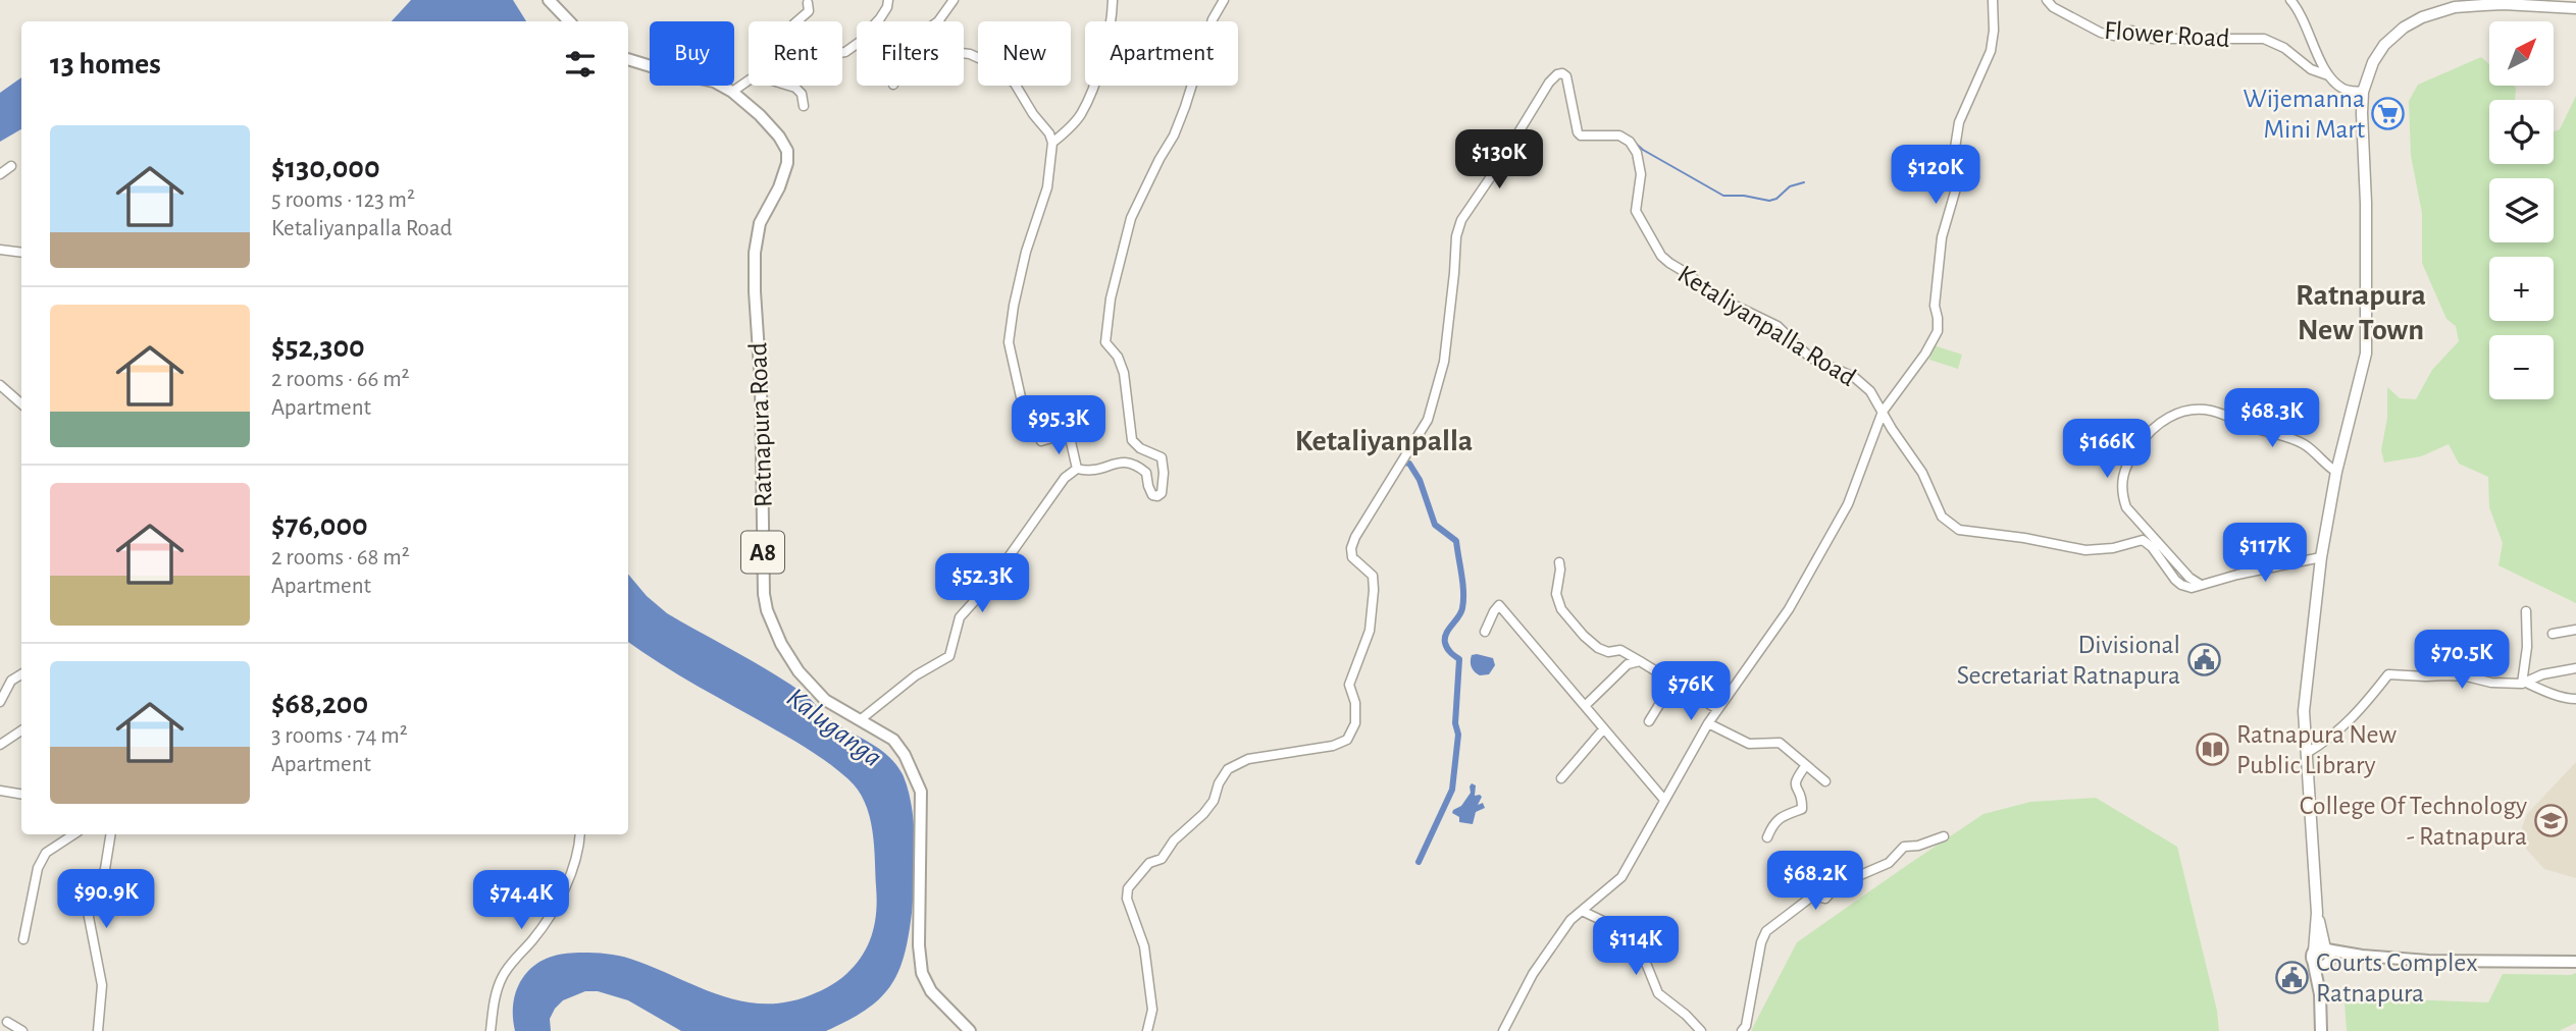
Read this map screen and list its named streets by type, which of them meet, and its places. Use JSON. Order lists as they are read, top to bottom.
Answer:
{
  "streets": {
    "highway": ["Ratnapura Road", "A8"],
    "street": ["Flower Road", "Ketaliyanpalla Road"]
  },
  "districts": ["Ratnapura New Town", "Ketaliyanpalla"],
  "water": ["Kaluganga"],
  "places": {
    "supermarket": ["Wijemanna Mini Mart"],
    "public building": ["Divisional Secretariat Ratnapura", "Courts Complex Ratnapura"],
    "library": ["Ratnapura New Public Library"],
    "school or university": ["College Of Technology - Ratnapura"]
  },
  "north": "top right",
  "page": {
    "map_buttons": ["+", "−"],
    "chip": [
      "Buy",
      "Rent",
      "Filters",
      "New",
      "Apartment"
    ],
    "heading": "13 homes",
    "list": [
      {
        "name": "$130,000",
        "note": "5 rooms · 123 m² · Ketaliyanpalla Road"
      },
      {
        "name": "$52,300",
        "note": "2 rooms · 66 m² · Apartment"
      },
      {
        "name": "$76,000",
        "note": "2 rooms · 68 m² · Apartment"
      },
      {
        "name": "$68,200",
        "note": "3 rooms · 74 m² · Apartment"
      }
    ],
    "price": [
      "$130K",
      "$120K",
      "$68.3K",
      "$95.3K",
      "$166K",
      "$117K",
      "$52.3K",
      "$70.5K",
      "$76K",
      "$68.2K",
      "$90.9K",
      "$74.4K",
      "$114K"
    ]
  }
}
